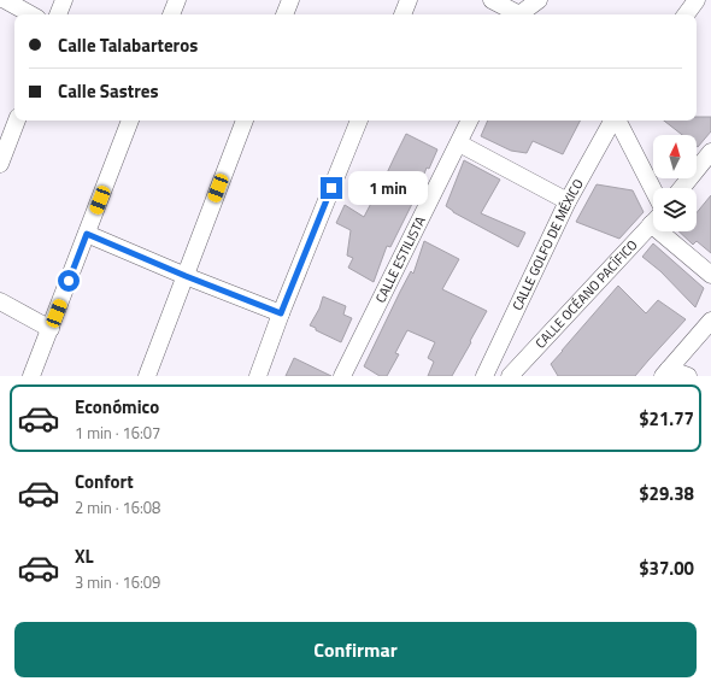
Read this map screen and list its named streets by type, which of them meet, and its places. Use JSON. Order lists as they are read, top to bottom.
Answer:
{
  "streets": {
    "street": ["CALLE GOLFO DE MÉXICO", "CALLE ESTILISTA", "CALLE OCÉANO PACÍFICO"]
  },
  "north": "top",
  "page": {
    "banner": ["Calle Talabarteros", "Calle Sastres"],
    "bubble": "1 min",
    "list": [
      {
        "name": "Económico",
        "note": "1 min · 16:07",
        "value": "$21.77"
      },
      {
        "name": "Confort",
        "note": "2 min · 16:08",
        "value": "$29.38"
      },
      {
        "name": "XL",
        "note": "3 min · 16:09",
        "value": "$37.00"
      }
    ],
    "buttons": "Confirmar"
  }
}
